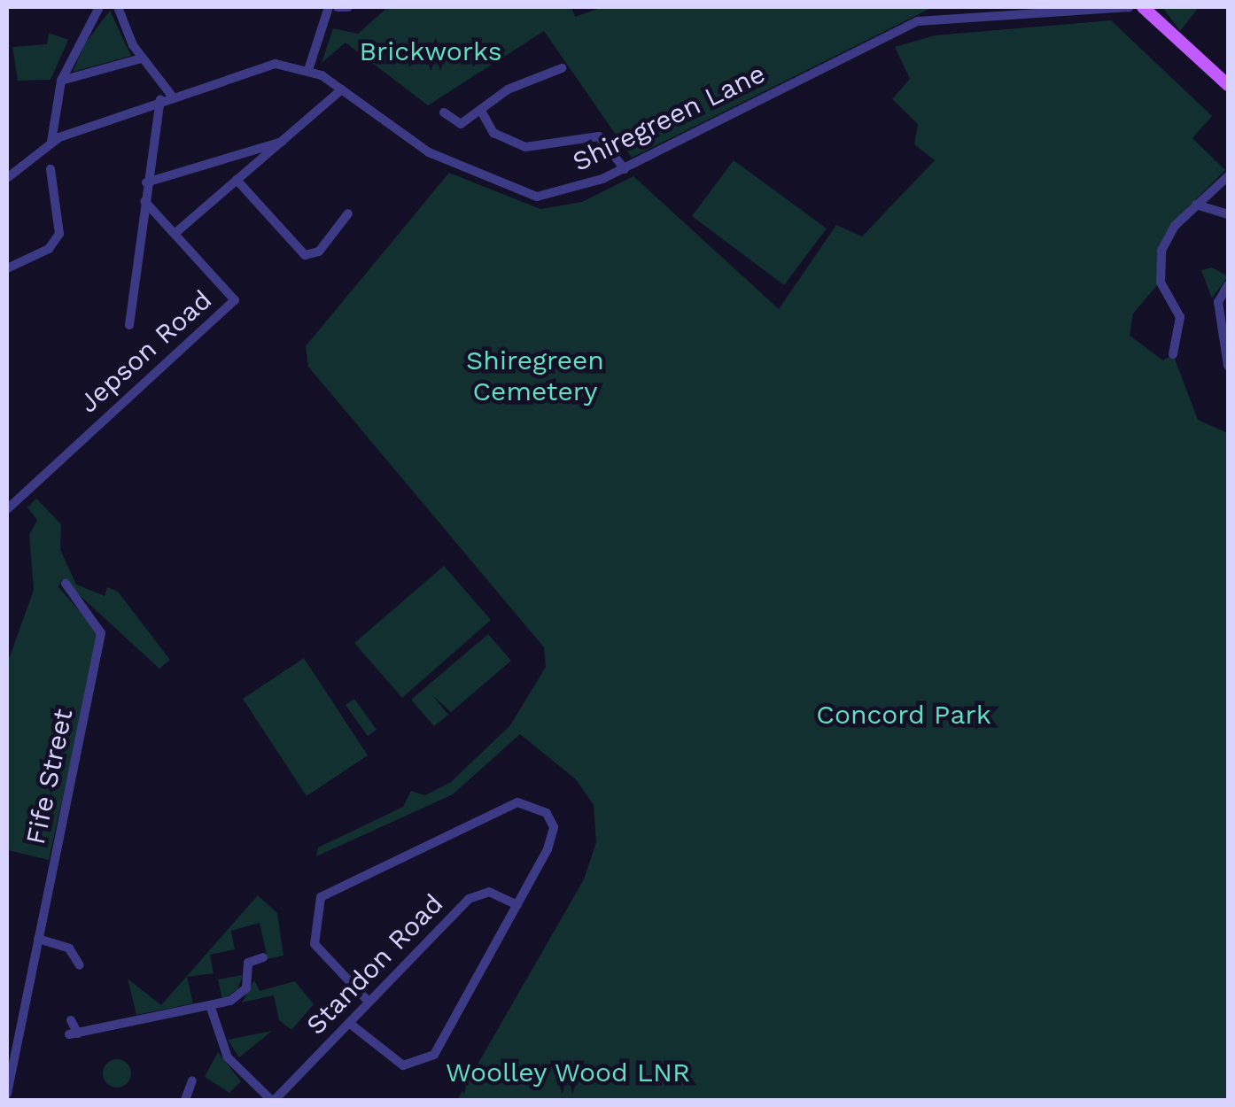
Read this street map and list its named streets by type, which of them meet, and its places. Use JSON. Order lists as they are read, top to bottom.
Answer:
{
  "streets": {
    "street": [
      "Shiregreen Lane",
      "Jepson Road",
      "Fife Street",
      "Standon Road"
    ]
  },
  "parks": [
    "Brickworks",
    "Shiregreen Cemetery",
    "Concord Park",
    "Woolley Wood LNR"
  ]
}
